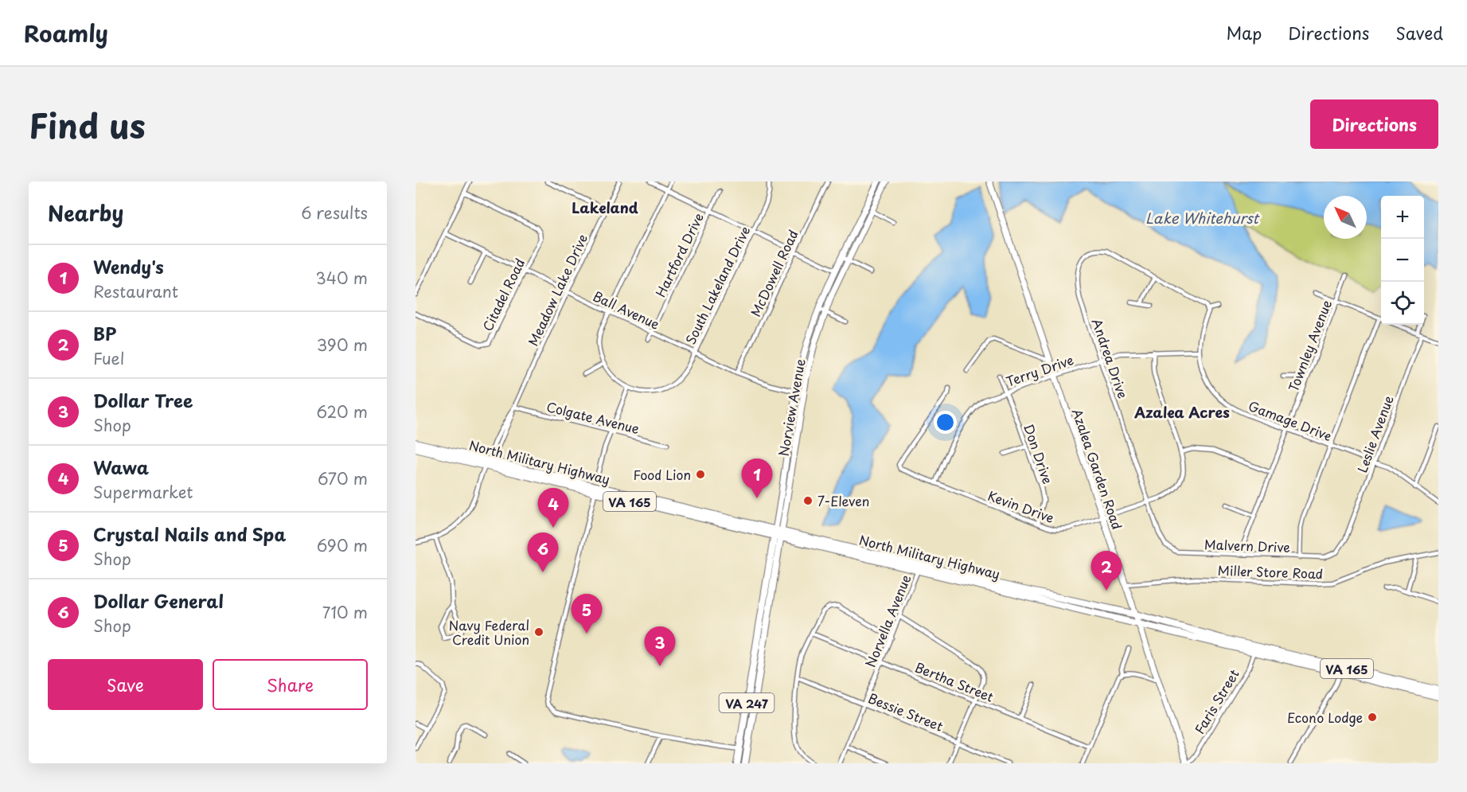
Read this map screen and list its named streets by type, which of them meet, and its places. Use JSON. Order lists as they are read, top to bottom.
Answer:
{
  "streets": {
    "main road": [
      "Norview Avenue",
      "North Military Highway",
      "Azalea Garden Road",
      "VA 165",
      "VA 247"
    ],
    "street": [
      "Hartford Drive",
      "McDowell Road",
      "South Lakeland Drive",
      "Meadow Lake Drive",
      "Citadel Road",
      "Ball Avenue",
      "Townley Avenue",
      "Andrea Drive",
      "Terry Drive",
      "Colgate Avenue",
      "Gamage Drive",
      "Leslie Avenue",
      "Don Drive",
      "Kevin Drive",
      "Malvern Drive",
      "Miller Store Road",
      "Norvella Avenue",
      "Bertha Street",
      "Faris Street",
      "Bessie Street"
    ]
  },
  "crossings": [
    ["Hartford Drive", "Ball Avenue"],
    ["McDowell Road", "Ball Avenue"],
    ["South Lakeland Drive", "Ball Avenue"],
    ["Meadow Lake Drive", "Ball Avenue"],
    ["Meadow Lake Drive", "Colgate Avenue"],
    ["Meadow Lake Drive", "North Military Highway"],
    ["Citadel Road", "Ball Avenue"],
    ["Ball Avenue", "Norview Avenue"],
    ["Townley Avenue", "Gamage Drive"],
    ["Townley Avenue", "Malvern Drive"],
    ["Andrea Drive", "Terry Drive"],
    ["Andrea Drive", "Kevin Drive"],
    ["Andrea Drive", "Malvern Drive"],
    ["Terry Drive", "Gamage Drive"],
    ["Terry Drive", "Don Drive"],
    ["Terry Drive", "Azalea Garden Road"],
    ["Terry Drive", "Kevin Drive"],
    ["Norview Avenue", "North Military Highway"],
    ["Gamage Drive", "Leslie Avenue"],
    ["Leslie Avenue", "Malvern Drive"],
    ["Don Drive", "Kevin Drive"],
    ["North Military Highway", "Azalea Garden Road"],
    ["North Military Highway", "Norvella Avenue"],
    ["North Military Highway", "Faris Street"],
    ["Azalea Garden Road", "Kevin Drive"],
    ["Azalea Garden Road", "Miller Store Road"],
    ["Azalea Garden Road", "Faris Street"],
    ["Norvella Avenue", "Bertha Street"],
    ["Norvella Avenue", "Bessie Street"]
  ],
  "districts": ["Lakeland", "Azalea Acres"],
  "water": ["Lake Whitehurst"],
  "places": [
    "Food Lion",
    "7-Eleven",
    "Navy Federal Credit Union",
    "Econo Lodge"
  ],
  "north": "top left",
  "page": {
    "header": "Roamly",
    "nav": ["Map", "Directions", "Saved"],
    "title": "Find us",
    "buttons": [
      "Directions",
      ["Save", "Share"]
    ],
    "heading": ["Nearby", "6 results"],
    "map_buttons": ["+", "−"],
    "list": [
      {
        "mark": "1",
        "name": "Wendy's",
        "note": "Restaurant",
        "value": "340 m"
      },
      {
        "mark": "2",
        "name": "BP",
        "note": "Fuel",
        "value": "390 m"
      },
      {
        "mark": "3",
        "name": "Dollar Tree",
        "note": "Shop",
        "value": "620 m"
      },
      {
        "mark": "4",
        "name": "Wawa",
        "note": "Supermarket",
        "value": "670 m"
      },
      {
        "mark": "5",
        "name": "Crystal Nails and Spa",
        "note": "Shop",
        "value": "690 m"
      },
      {
        "mark": "6",
        "name": "Dollar General",
        "note": "Shop",
        "value": "710 m"
      }
    ],
    "pins": [
      "1",
      "4",
      "6",
      "2",
      "5",
      "3"
    ]
  }
}
